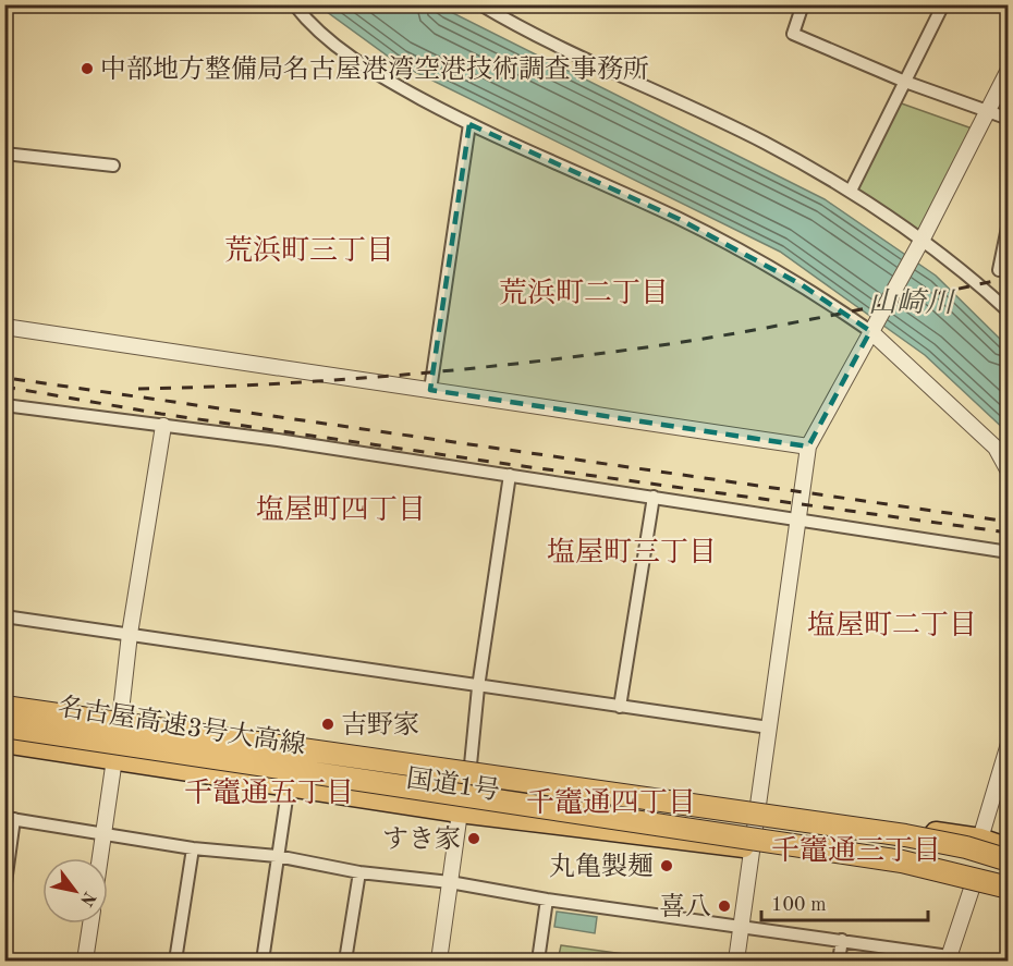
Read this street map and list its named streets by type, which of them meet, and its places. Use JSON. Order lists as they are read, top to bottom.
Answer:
{
  "streets": {
    "highway": ["名古屋高速3号大高線", "国道1号"]
  },
  "districts": [
    "荒浜町三丁目",
    "荒浜町二丁目",
    "塩屋町四丁目",
    "塩屋町三丁目",
    "塩屋町二丁目",
    "千竈通五丁目",
    "千竈通四丁目",
    "千竈通三丁目"
  ],
  "water": ["山崎川"],
  "places": [
    "中部地方整備局名古屋港湾空港技術調査事務所",
    "吉野家",
    "すき家",
    "丸亀製麺",
    "喜八"
  ],
  "scale_bar": "100 m",
  "north": "bottom right"
}
